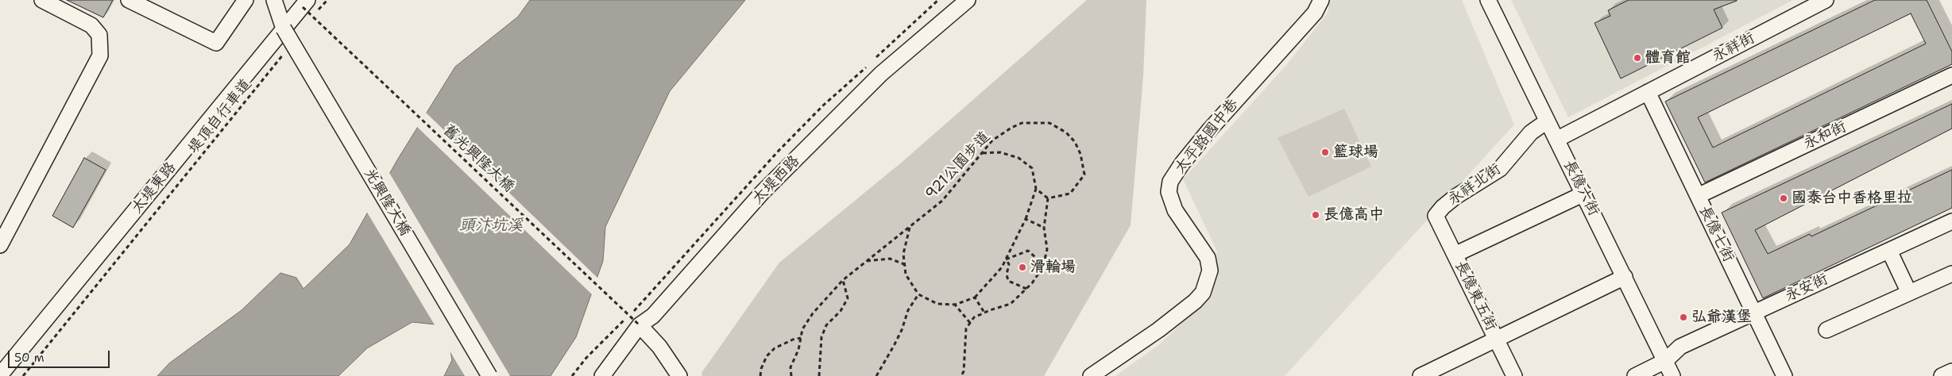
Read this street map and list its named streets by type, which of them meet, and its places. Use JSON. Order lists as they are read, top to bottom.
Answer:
{
  "streets": {
    "street": [
      "永祥街",
      "永和街",
      "太平路國中巷",
      "太堤西路",
      "永祥北街",
      "太堤東路",
      "長億六街",
      "光興隆大橋",
      "長億七街",
      "永安街",
      "長億東五街"
    ],
    "path": ["堤頂自行車道", "舊光興隆大橋", "921公園步道"]
  },
  "crossings": [
    ["永祥街", "長億六街"],
    ["永祥街", "長億七街"],
    ["永和街", "長億七街"],
    ["舊光興隆大橋", "太堤西路"],
    ["舊光興隆大橋", "太堤東路"],
    ["永祥北街", "長億六街"],
    ["永祥北街", "長億東五街"],
    ["太堤東路", "光興隆大橋"],
    ["長億六街", "永安街"],
    ["長億七街", "永安街"]
  ],
  "water": ["頭汴坑溪"],
  "places": [
    "體育館",
    "籃球場",
    "國泰台中香格里拉",
    "長億高中",
    "滑輪場",
    "弘爺漢堡"
  ],
  "scale_bar": "50 m"
}
